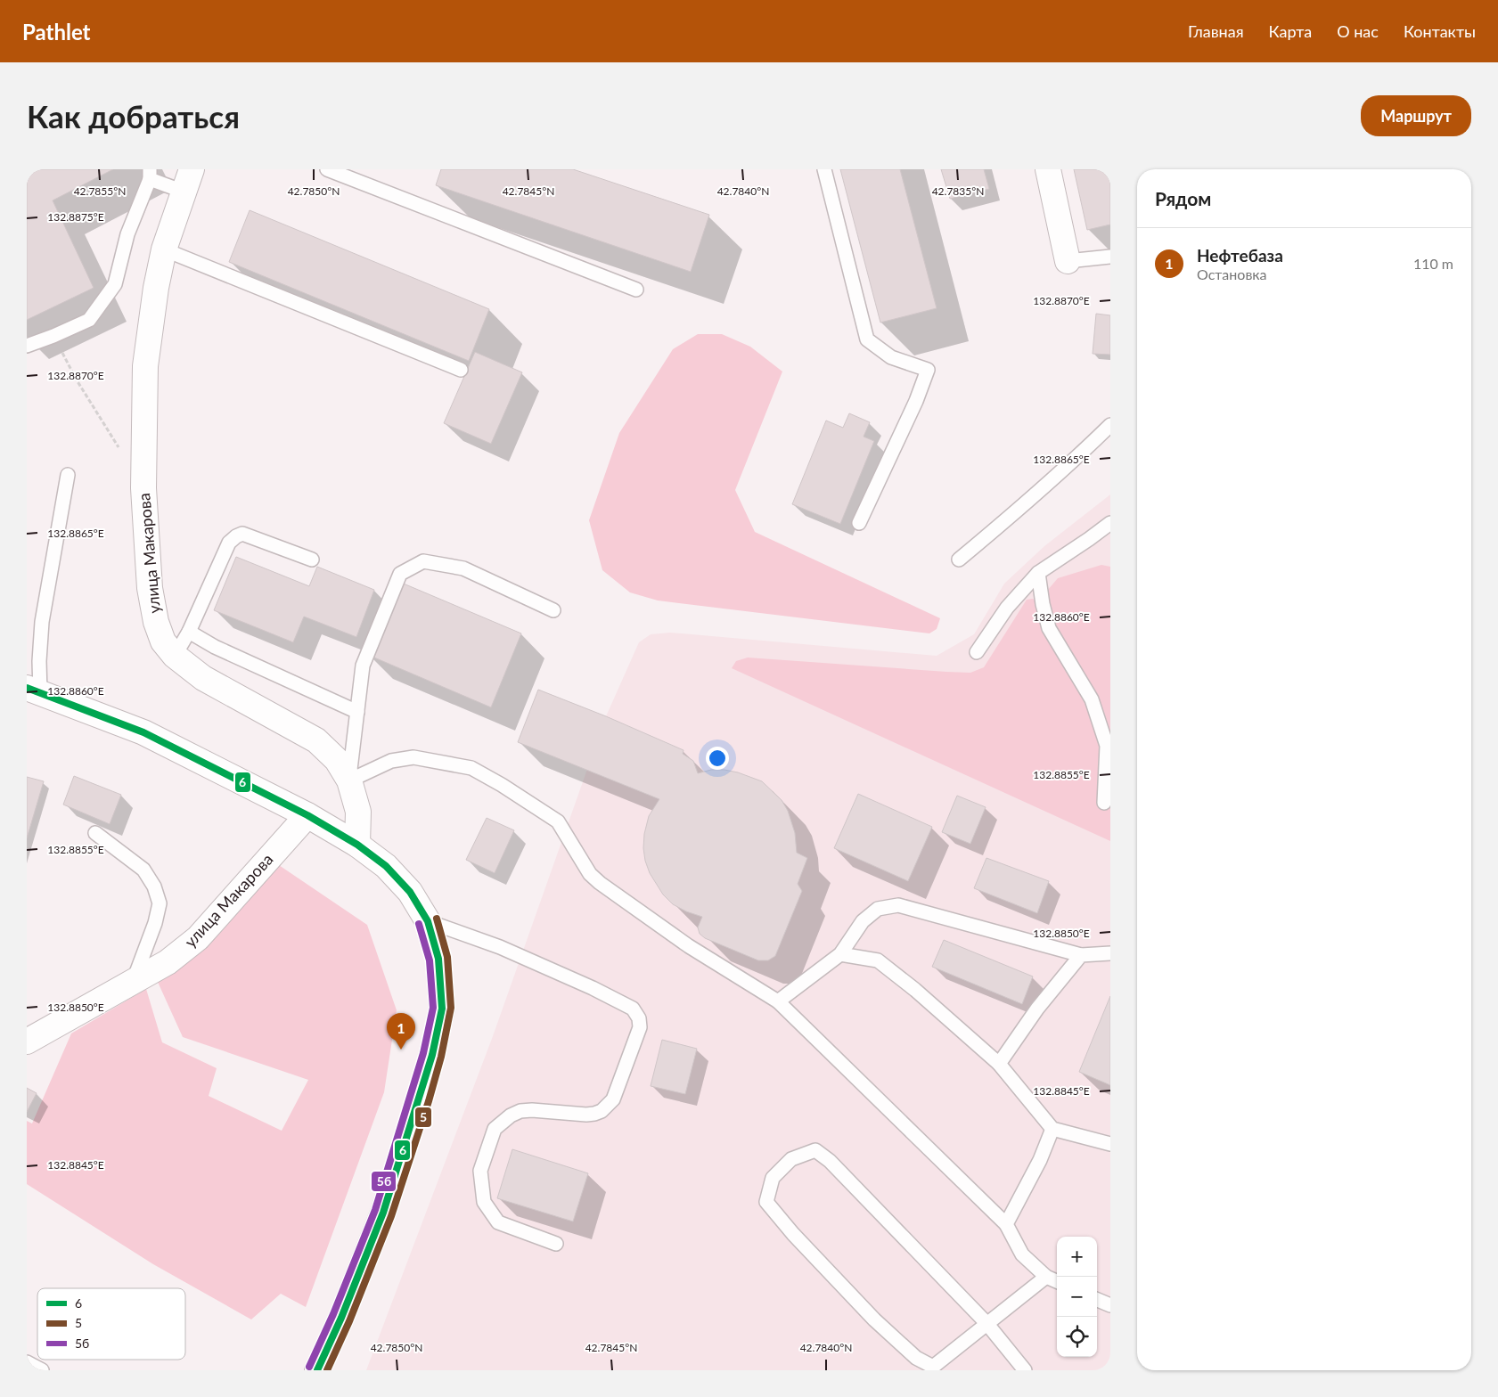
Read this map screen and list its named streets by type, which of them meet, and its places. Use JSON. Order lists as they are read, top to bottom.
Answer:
{
  "streets": {
    "street": ["улица Макарова"]
  },
  "lines": ["transit line 6", "transit line 5", "transit line 5б"],
  "legend": ["6", "5", "5б"],
  "page": {
    "header": "Pathlet",
    "nav": [
      "Главная",
      "Карта",
      "О нас",
      "Контакты"
    ],
    "buttons": "Маршрут",
    "title": "Как добраться",
    "heading": "Рядом",
    "list": [
      {
        "mark": "1",
        "name": "Нефтебаза",
        "note": "Остановка",
        "value": "110 m"
      }
    ],
    "pins": "1",
    "map_buttons": ["+", "−"]
  },
  "coordinates": [
    "42.7855°N",
    "42.7850°N",
    "42.7845°N",
    "42.7840°N",
    "42.7835°N",
    "132.8875°E",
    "132.8870°E",
    "132.8865°E",
    "132.8860°E",
    "132.8855°E",
    "132.8850°E",
    "132.8845°E"
  ]
}
